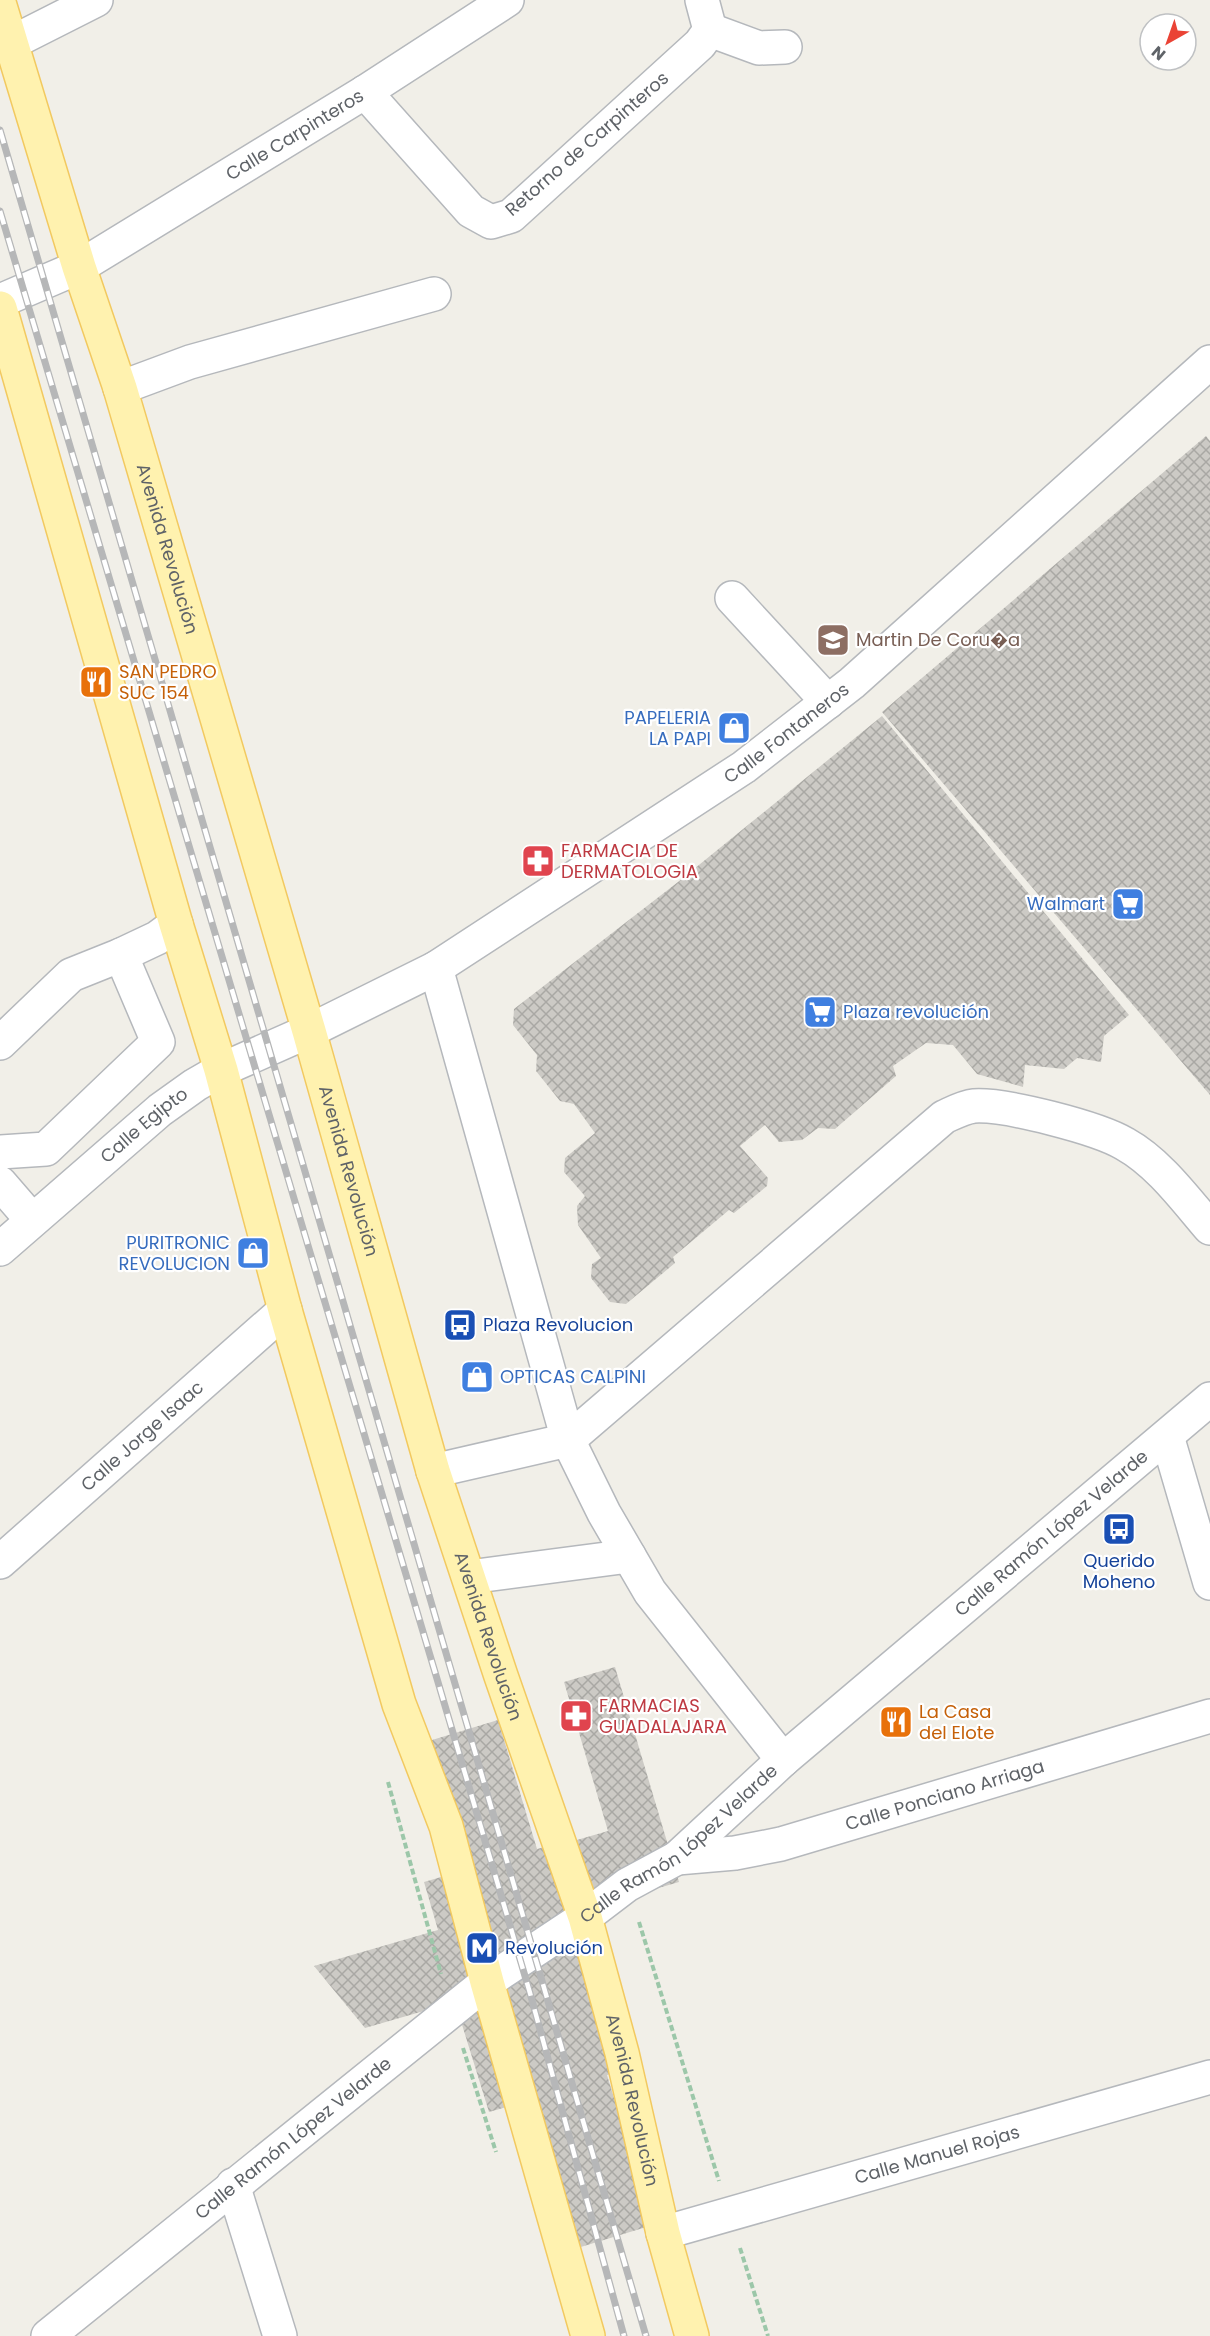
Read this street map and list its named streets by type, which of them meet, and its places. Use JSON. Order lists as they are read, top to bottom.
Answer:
{
  "streets": {
    "main road": ["Avenida Revolución"],
    "street": [
      "Calle Carpinteros",
      "Retorno de Carpinteros",
      "Calle Fontaneros",
      "Calle Egipto",
      "Calle Jorge Isaac",
      "Calle Ramón López Velarde",
      "Calle Ponciano Arriaga",
      "Calle Manuel Rojas"
    ]
  },
  "crossings": [
    ["Calle Carpinteros", "Retorno de Carpinteros"],
    ["Calle Carpinteros", "Avenida Revolución"],
    ["Avenida Revolución", "Calle Fontaneros"],
    ["Avenida Revolución", "Calle Egipto"],
    ["Avenida Revolución", "Calle Ramón López Velarde"],
    ["Avenida Revolución", "Calle Manuel Rojas"],
    ["Calle Fontaneros", "Calle Egipto"],
    ["Calle Ramón López Velarde", "Calle Ponciano Arriaga"]
  ],
  "places": {
    "school or university": ["Martin De Coru�a"],
    "restaurant": ["SAN PEDRO SUC 154", "La Casa del Elote"],
    "shop": ["PAPELERIA LA PAPI", "PURITRONIC REVOLUCION", "OPTICAS CALPINI"],
    "pharmacy": ["FARMACIA DE DERMATOLOGIA", "FARMACIAS GUADALAJARA"],
    "supermarket": ["Walmart", "Plaza revolución"],
    "bus stop": ["Plaza Revolucion", "Querido Moheno"],
    "metro station": ["Revolución"]
  },
  "north": "bottom left"
}
